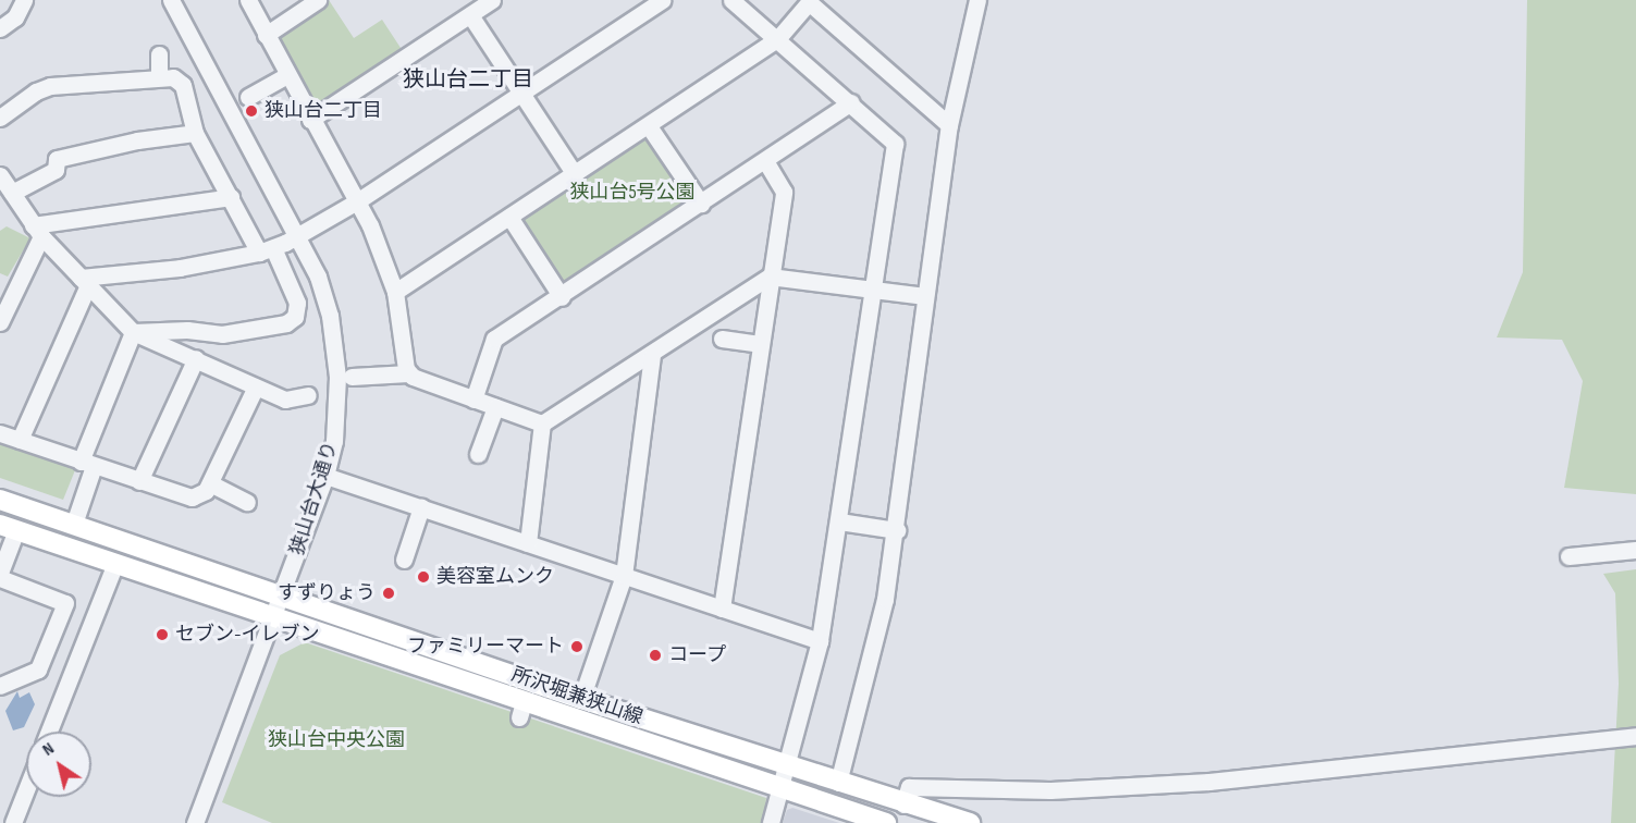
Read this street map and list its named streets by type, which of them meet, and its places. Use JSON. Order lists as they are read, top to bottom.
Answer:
{
  "streets": {
    "main road": ["所沢堀兼狭山線"],
    "street": ["狭山台大通り"]
  },
  "crossings": [
    ["狭山台大通り", "所沢堀兼狭山線"]
  ],
  "districts": ["狭山台二丁目"],
  "parks": ["狭山台5号公園", "狭山台中央公園"],
  "places": [
    "狭山台二丁目",
    "美容室ムンク",
    "すずりょう",
    "セブン-イレブン",
    "ファミリーマート",
    "コープ"
  ],
  "north": "top left"
}
